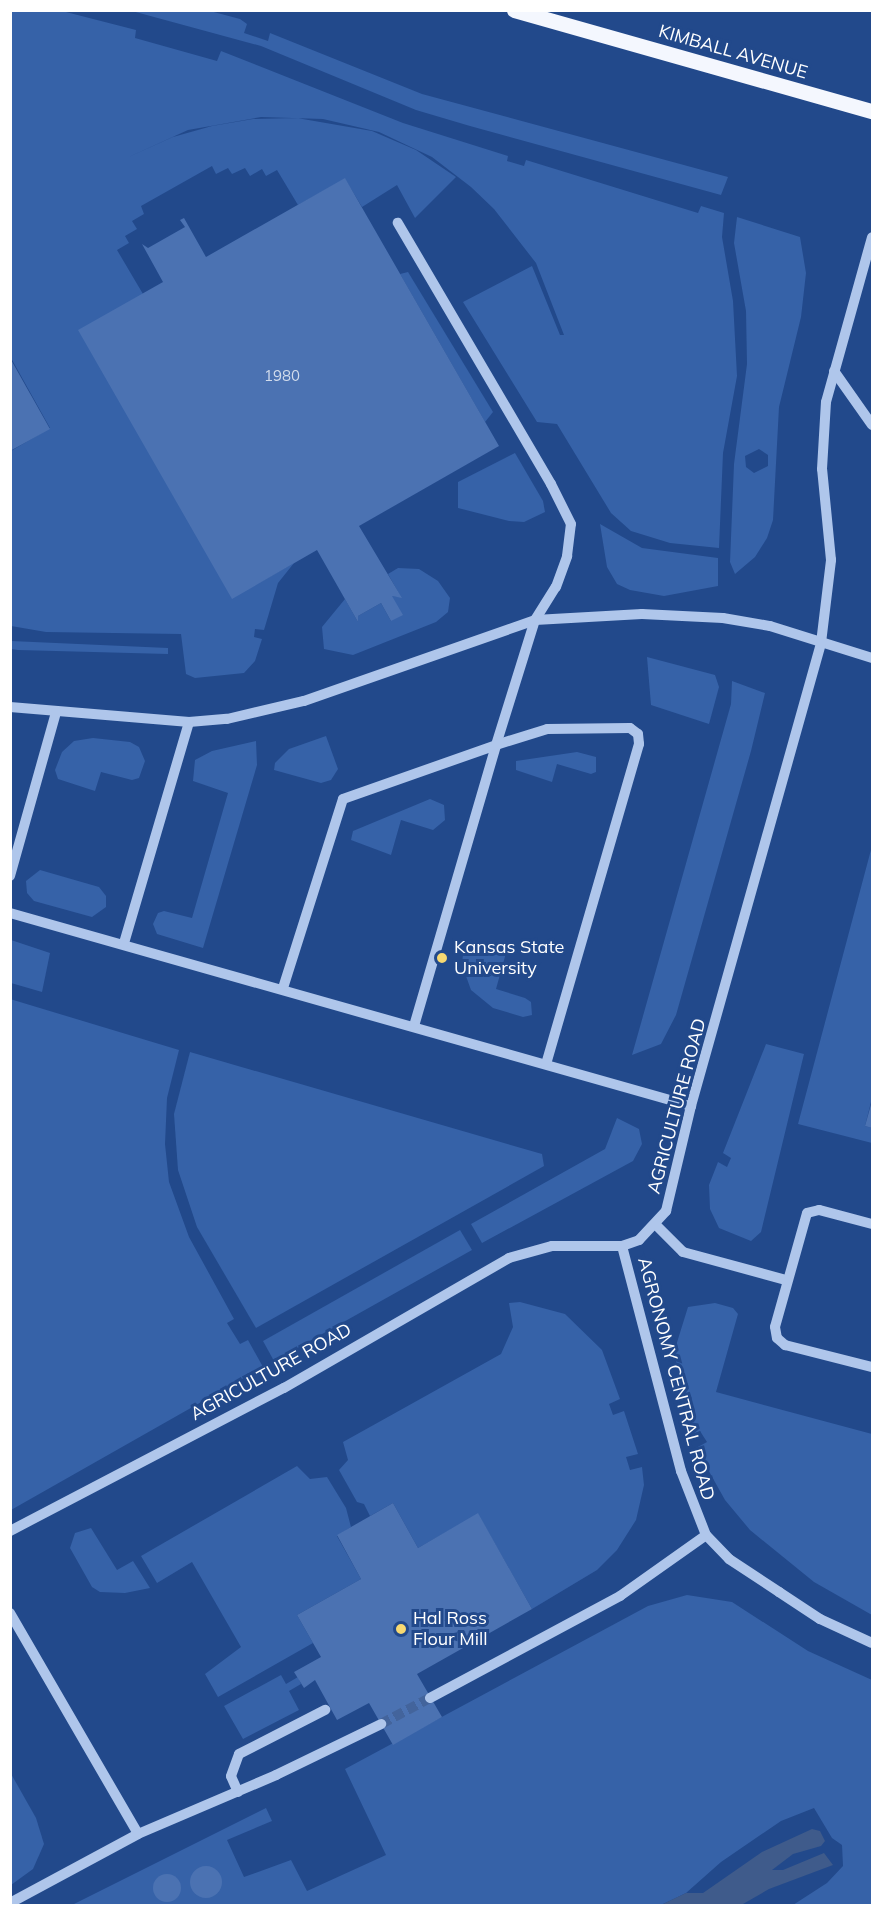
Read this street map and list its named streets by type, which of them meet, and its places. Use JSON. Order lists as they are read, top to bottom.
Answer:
{
  "streets": {
    "main road": ["KIMBALL AVENUE"],
    "street": ["AGRICULTURE ROAD", "AGRONOMY CENTRAL ROAD"]
  },
  "crossings": [
    ["AGRICULTURE ROAD", "AGRONOMY CENTRAL ROAD"]
  ],
  "places": ["Kansas State University", "Hal Ross Flour Mill"],
  "house_numbers": ["1980"]
}
